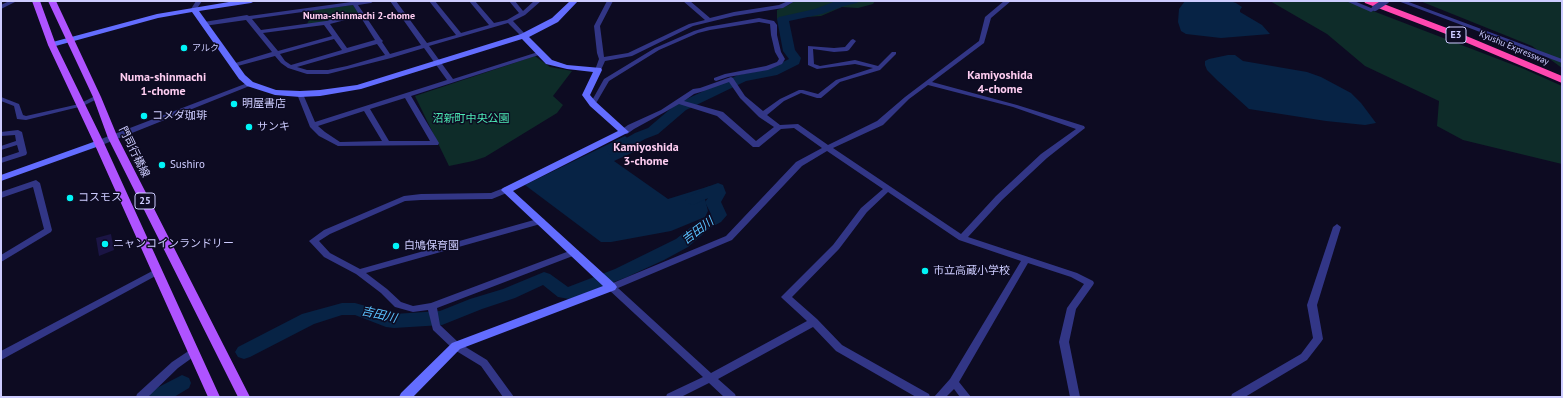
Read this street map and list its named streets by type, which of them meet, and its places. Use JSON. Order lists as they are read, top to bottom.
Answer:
{
  "streets": {
    "highway": ["E3", "Kyushu Expressway"],
    "main road": ["門司行橋線", "25"]
  },
  "districts": [
    "Numa-shinmachi 2-chome",
    "Kamiyoshida 4-chome",
    "Numa-shinmachi 1-chome",
    "Kamiyoshida 3-chome"
  ],
  "water": ["吉田川"],
  "parks": ["沼新町中央公園"],
  "places": [
    "アルク",
    "明屋書店",
    "コメダ珈琲",
    "サンキ",
    "Sushiro",
    "コスモス",
    "ニャンコインランドリー",
    "白鳩保育園",
    "市立高蔵小学校"
  ]
}
